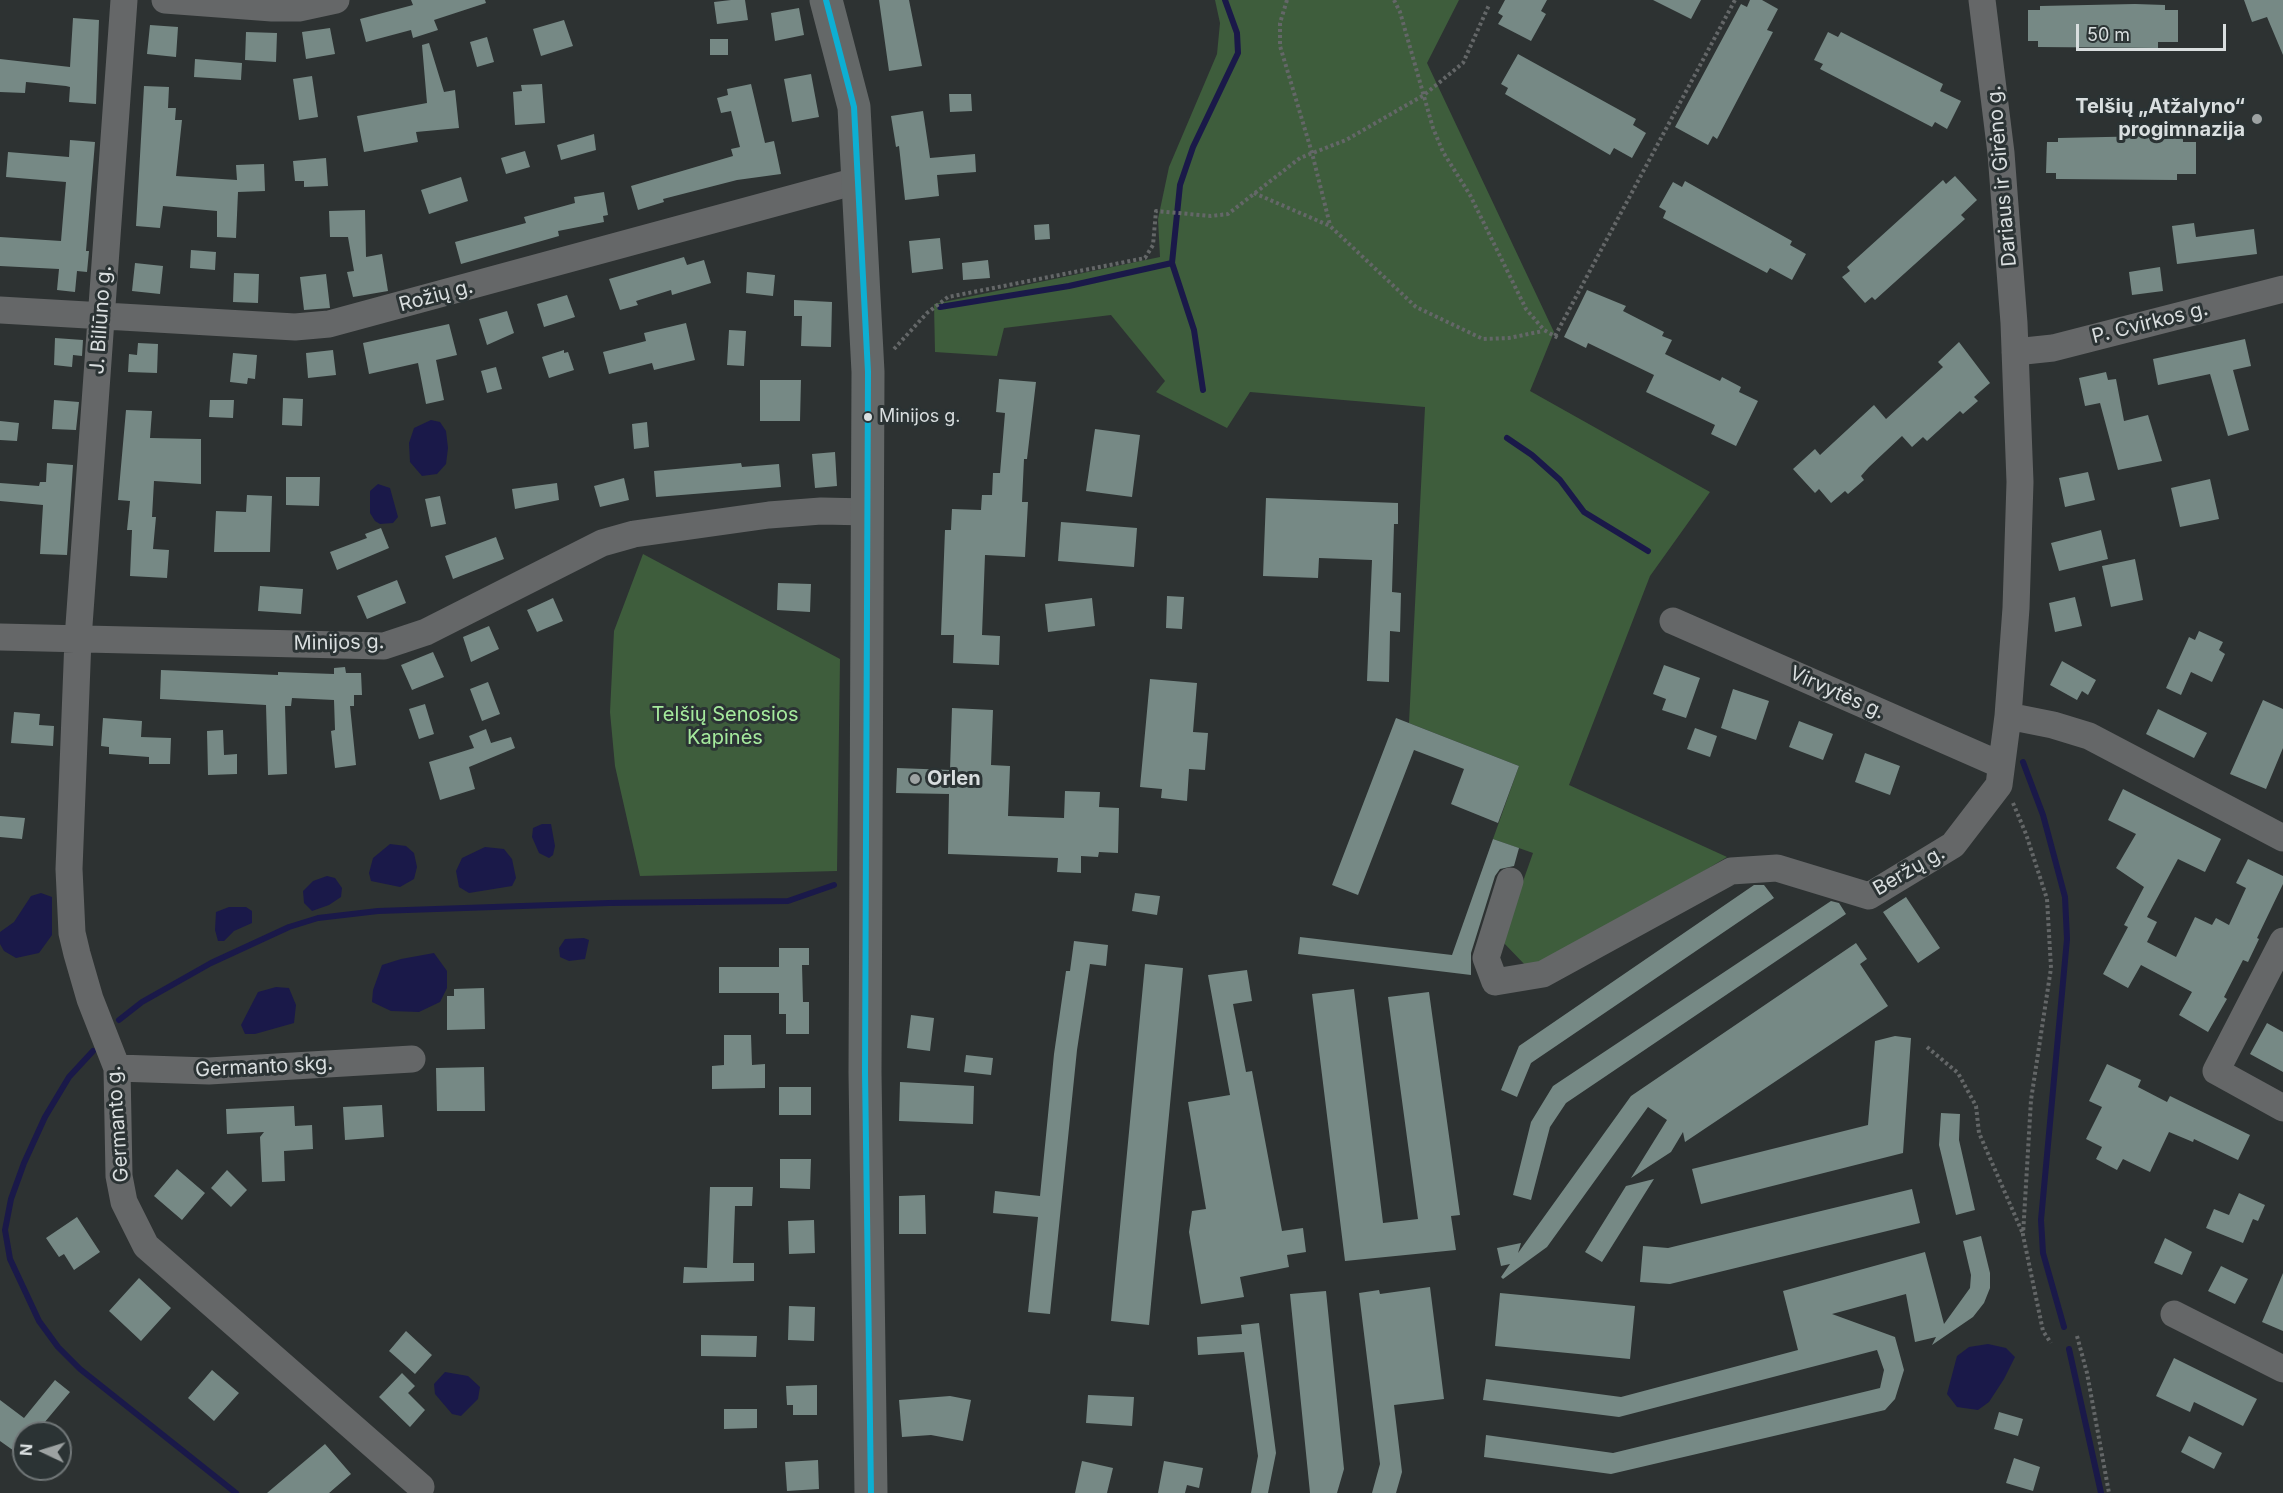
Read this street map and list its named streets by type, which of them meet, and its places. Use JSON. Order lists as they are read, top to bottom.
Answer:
{
  "streets": {
    "street": [
      "Dariaus ir Girėno g.",
      "Rožių g.",
      "J. Biliūno g.",
      "P. Cvirkos g.",
      "Minijos g.",
      "Virvytės g.",
      "Beržų g.",
      "Germanto skg.",
      "Germanto g."
    ]
  },
  "crossings": [
    ["Dariaus ir Girėno g.", "P. Cvirkos g."],
    ["Dariaus ir Girėno g.", "Beržų g."],
    ["Rožių g.", "J. Biliūno g."],
    ["J. Biliūno g.", "Minijos g."],
    ["J. Biliūno g.", "Germanto g."],
    ["P. Cvirkos g.", "Beržų g."],
    ["Minijos g.", "Germanto g."],
    ["Virvytės g.", "Beržų g."],
    ["Germanto skg.", "Germanto g."]
  ],
  "parks": ["Telšių Senosios Kapinės"],
  "places": ["Telšių „Atžalyno“ progimnazija", "Minijos g.", "Orlen"],
  "scale_bar": "50 m",
  "north": "left"
}
